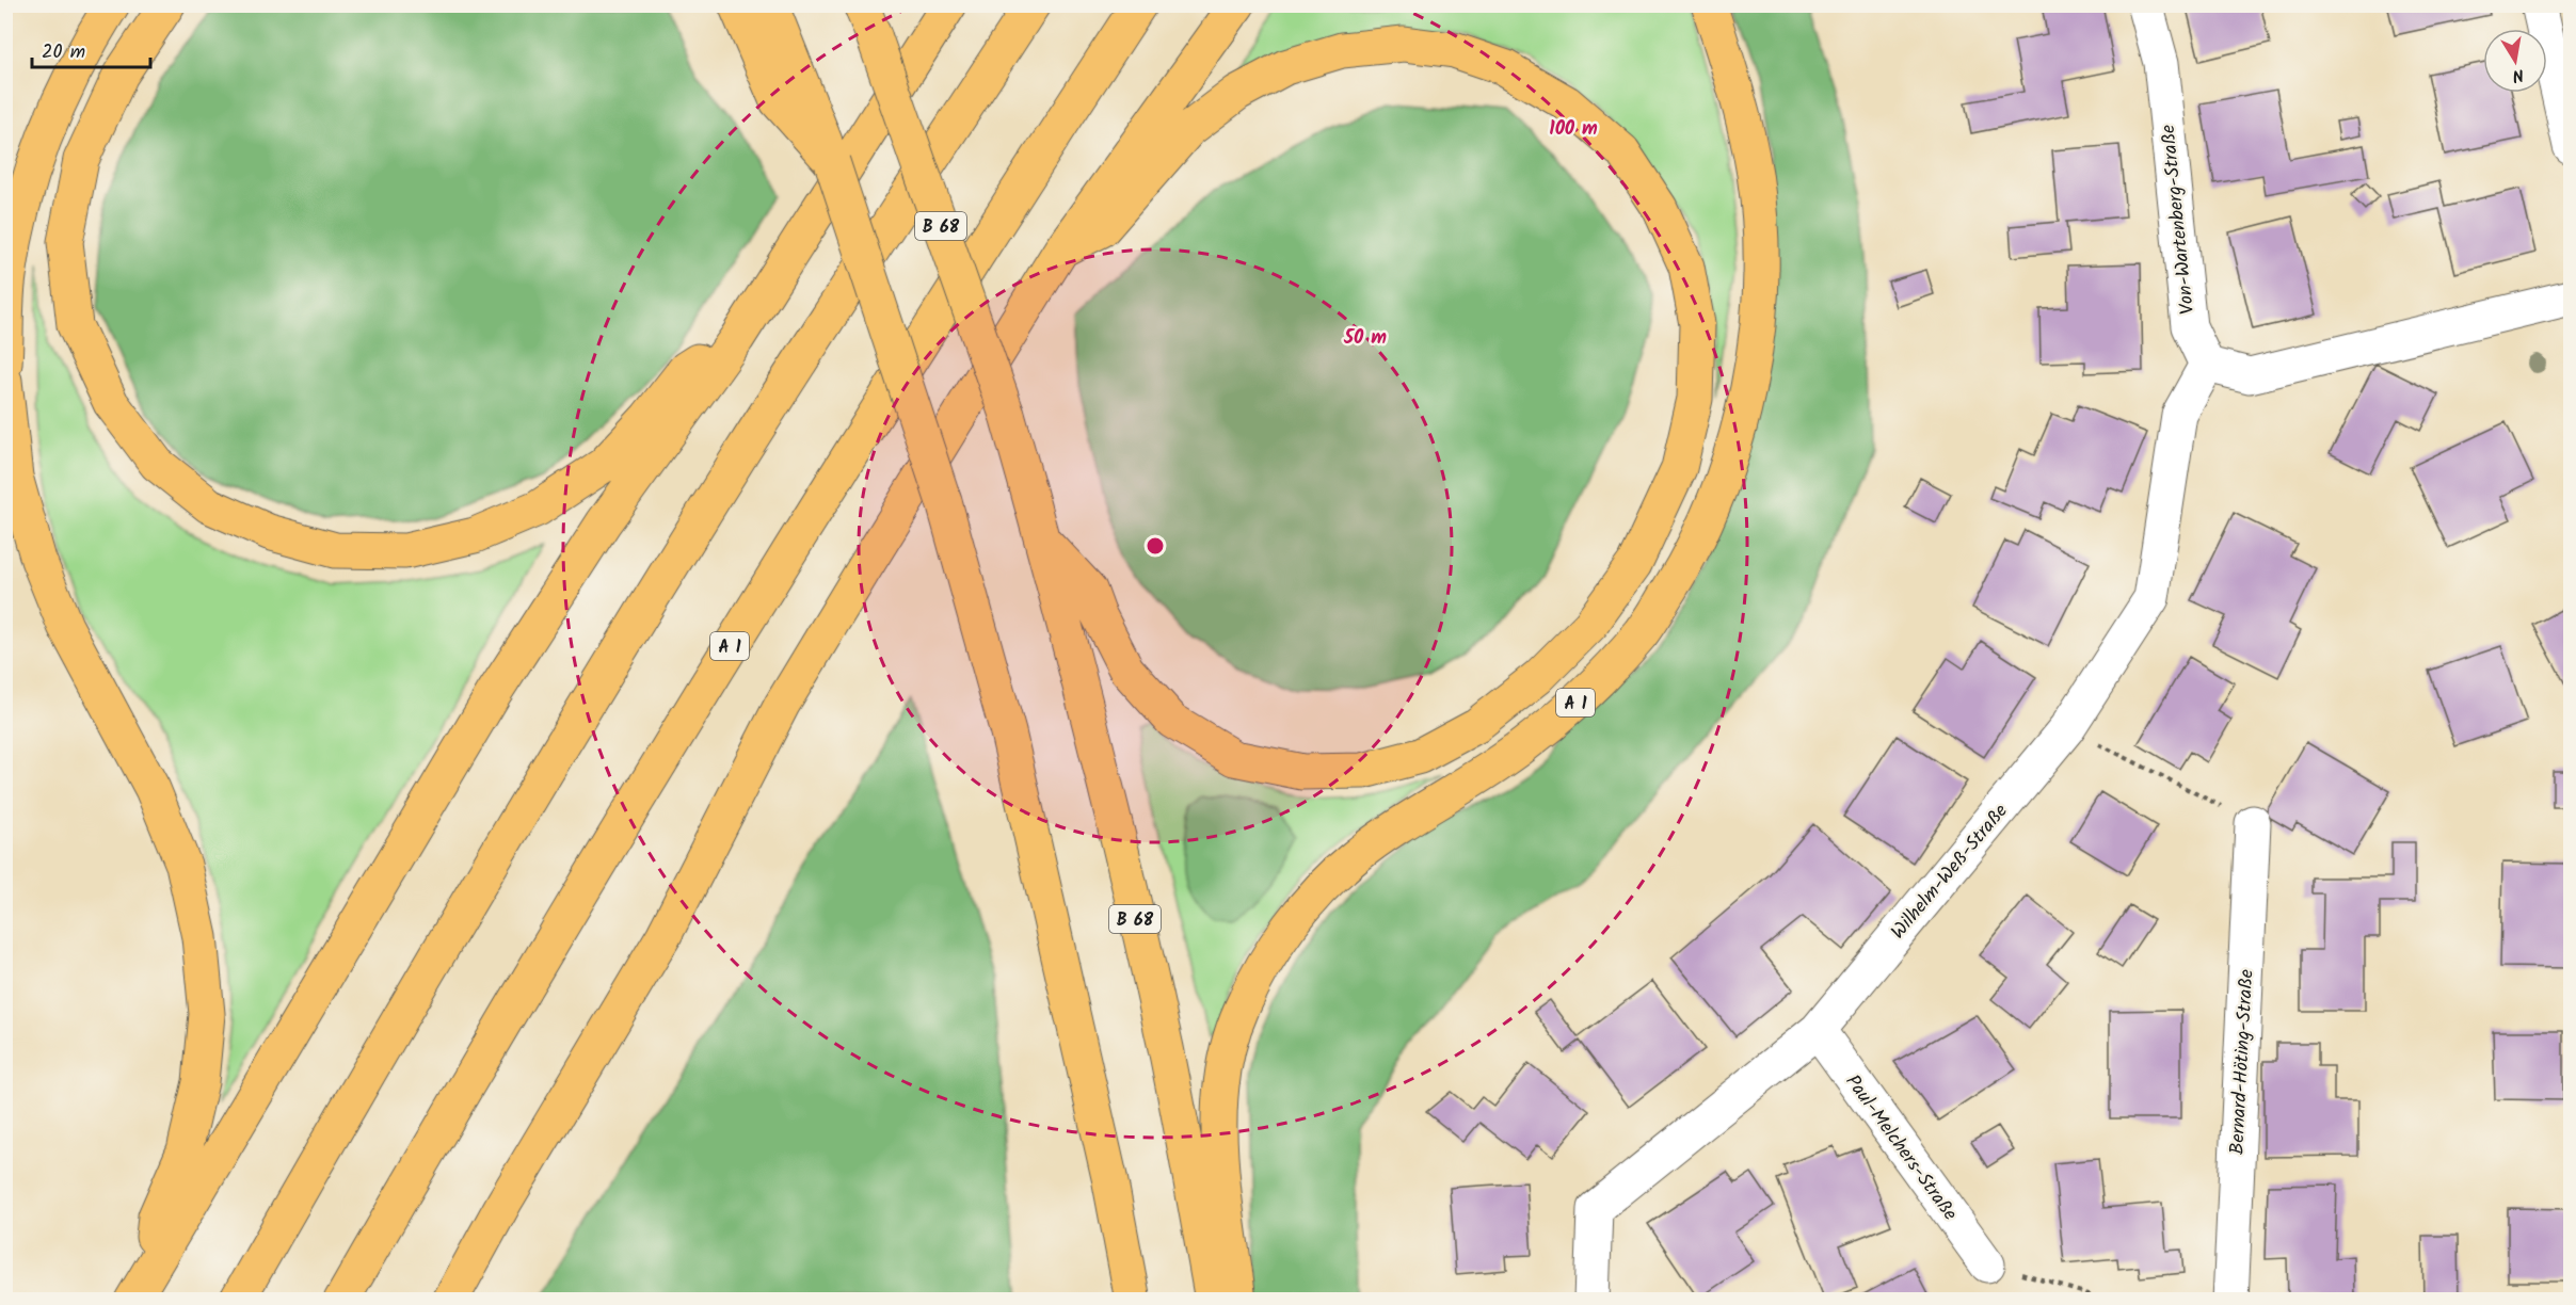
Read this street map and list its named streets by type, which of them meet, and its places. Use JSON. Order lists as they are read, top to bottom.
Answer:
{
  "streets": {
    "highway": ["B 68", "A 1"],
    "street": [
      "Von-Wartenberg-Straße",
      "Wilhelm-Weß-Straße",
      "Bernard-Höting-Straße",
      "Paul-Melchers-Straße"
    ]
  },
  "crossings": [
    ["Von-Wartenberg-Straße", "Wilhelm-Weß-Straße"],
    ["Wilhelm-Weß-Straße", "Paul-Melchers-Straße"]
  ],
  "scale_bar": "20 m",
  "north": "bottom",
  "rings": ["100 m", "50 m"]
}
